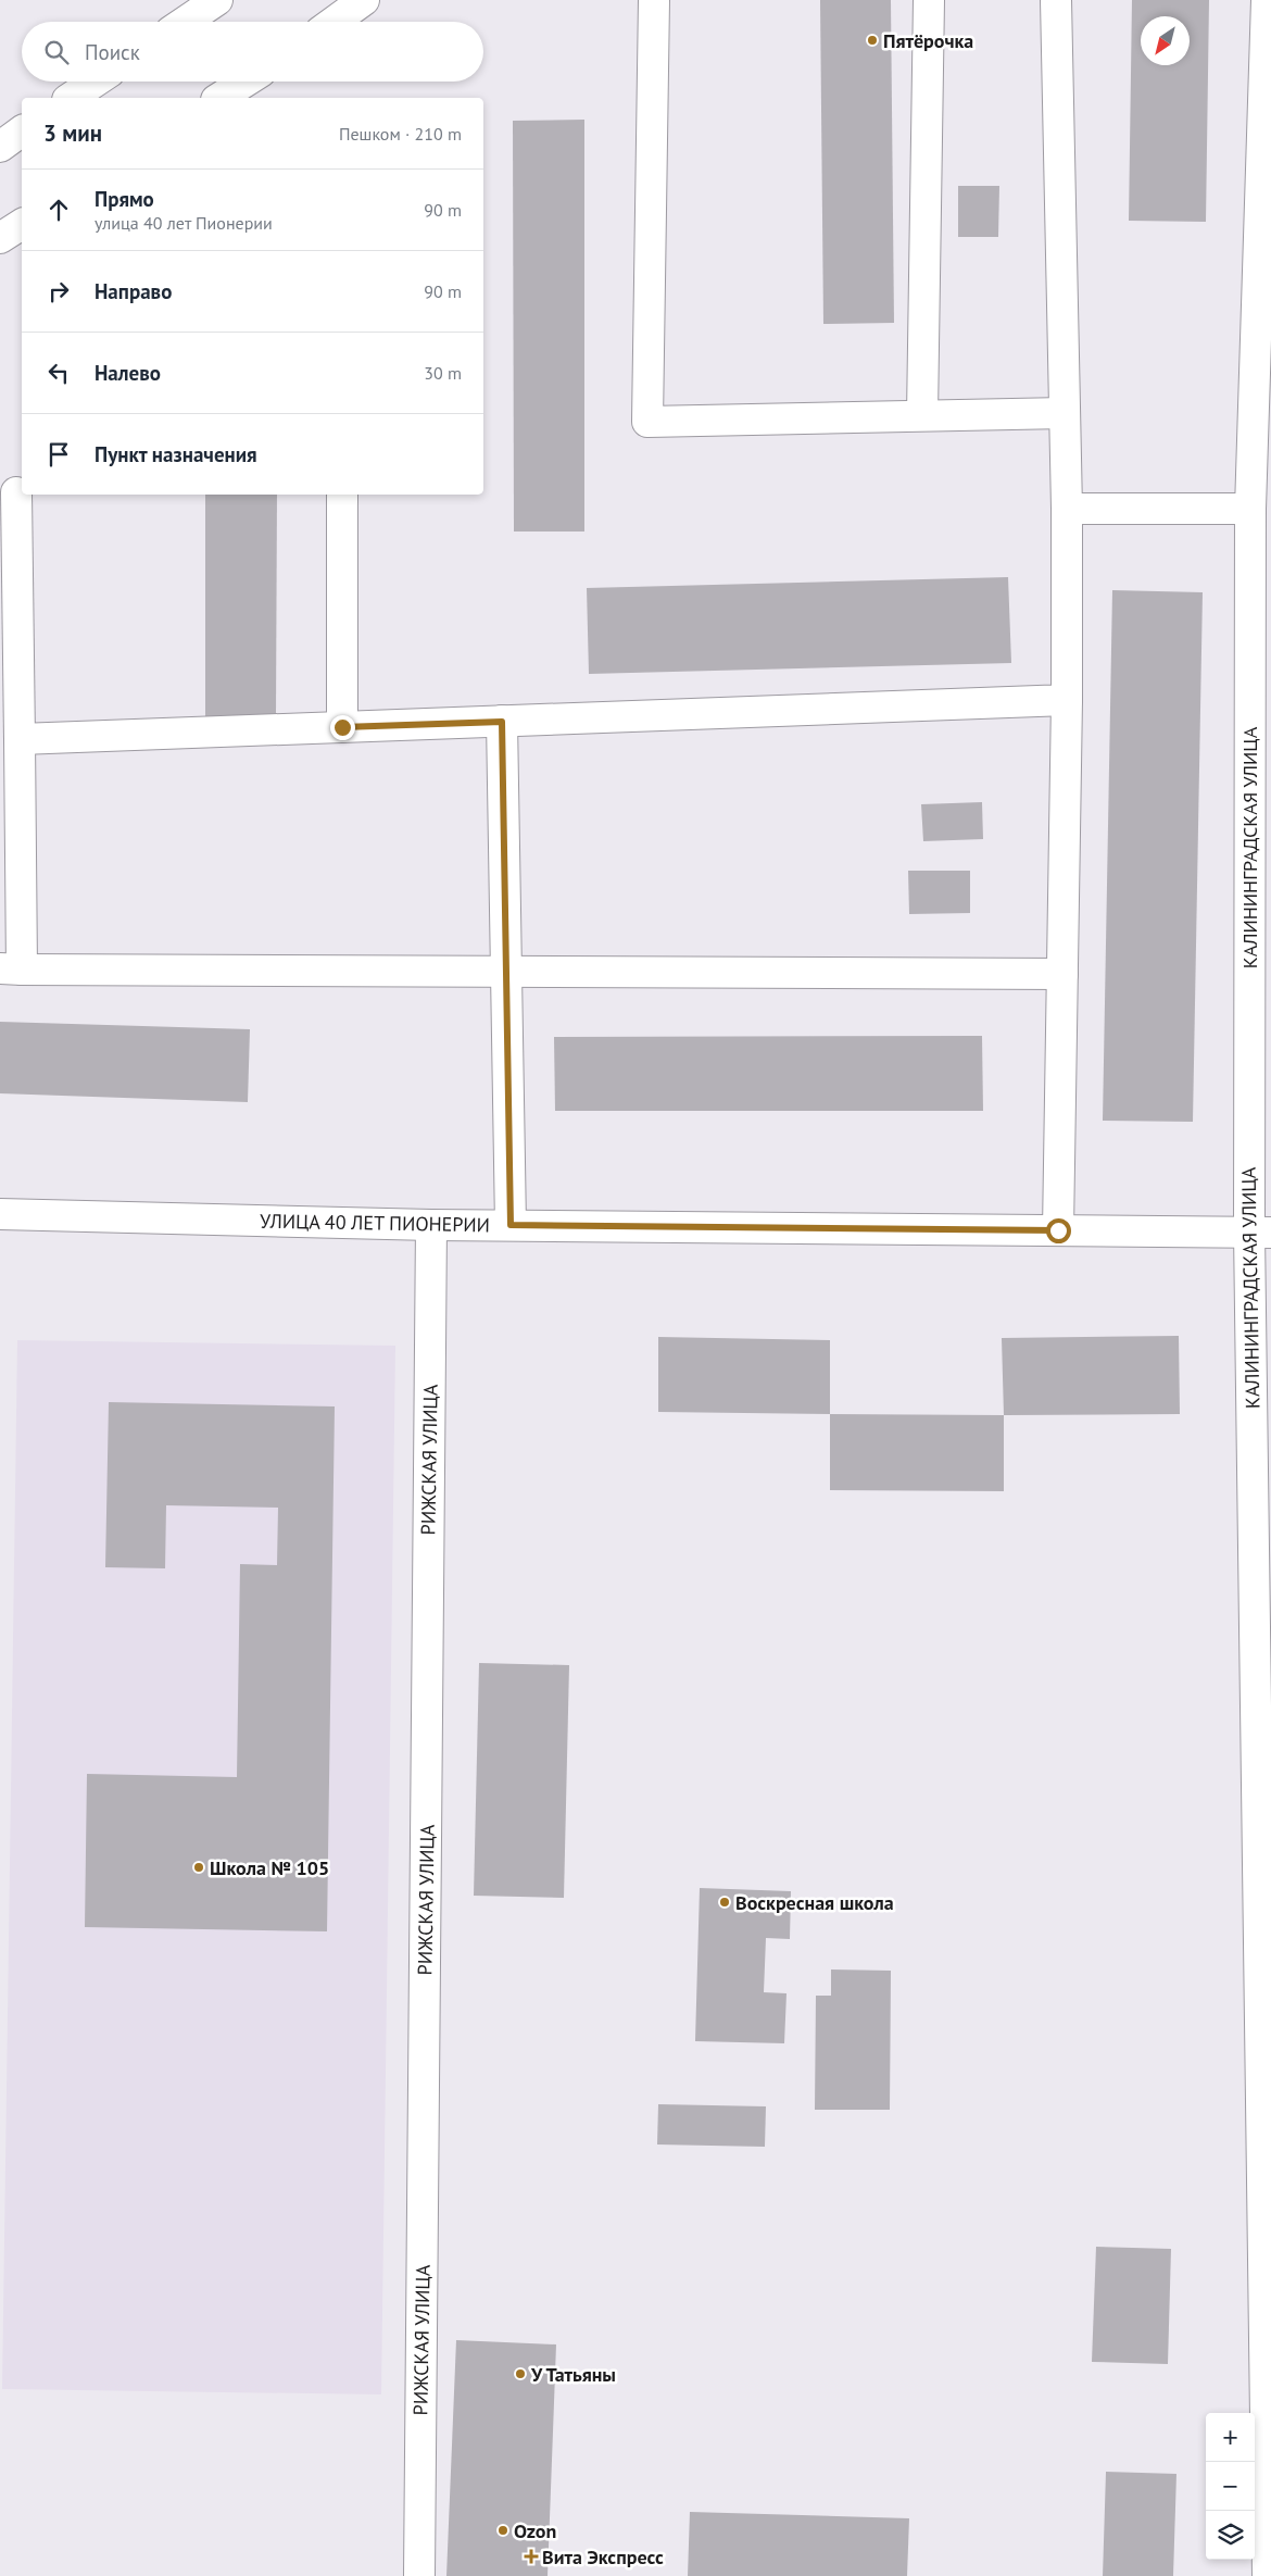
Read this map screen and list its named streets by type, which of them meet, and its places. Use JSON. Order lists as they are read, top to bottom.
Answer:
{
  "streets": {
    "street": ["КАЛИНИНГРАДСКАЯ УЛИЦА", "УЛИЦА 40 ЛЕТ ПИОНЕРИИ", "РИЖСКАЯ УЛИЦА"]
  },
  "crossings": [
    ["КАЛИНИНГРАДСКАЯ УЛИЦА", "УЛИЦА 40 ЛЕТ ПИОНЕРИИ"],
    ["УЛИЦА 40 ЛЕТ ПИОНЕРИИ", "РИЖСКАЯ УЛИЦА"]
  ],
  "places": {
    "other": [
      "Пятёрочка",
      "Школа № 105",
      "Воскресная школа",
      "У Татьяны",
      "Ozon"
    ],
    "health": ["Вита Экспресс"]
  },
  "north": "bottom left",
  "page": {
    "search": "Поиск",
    "heading": ["3 мин", "Пешком · 210 m"],
    "list": [
      ["Прямо", "улица 40 лет Пионерии", "90 m"],
      ["Направо", "90 m"],
      ["Налево", "30 m"],
      "Пункт назначения"
    ],
    "map_buttons": ["+", "−"]
  }
}
